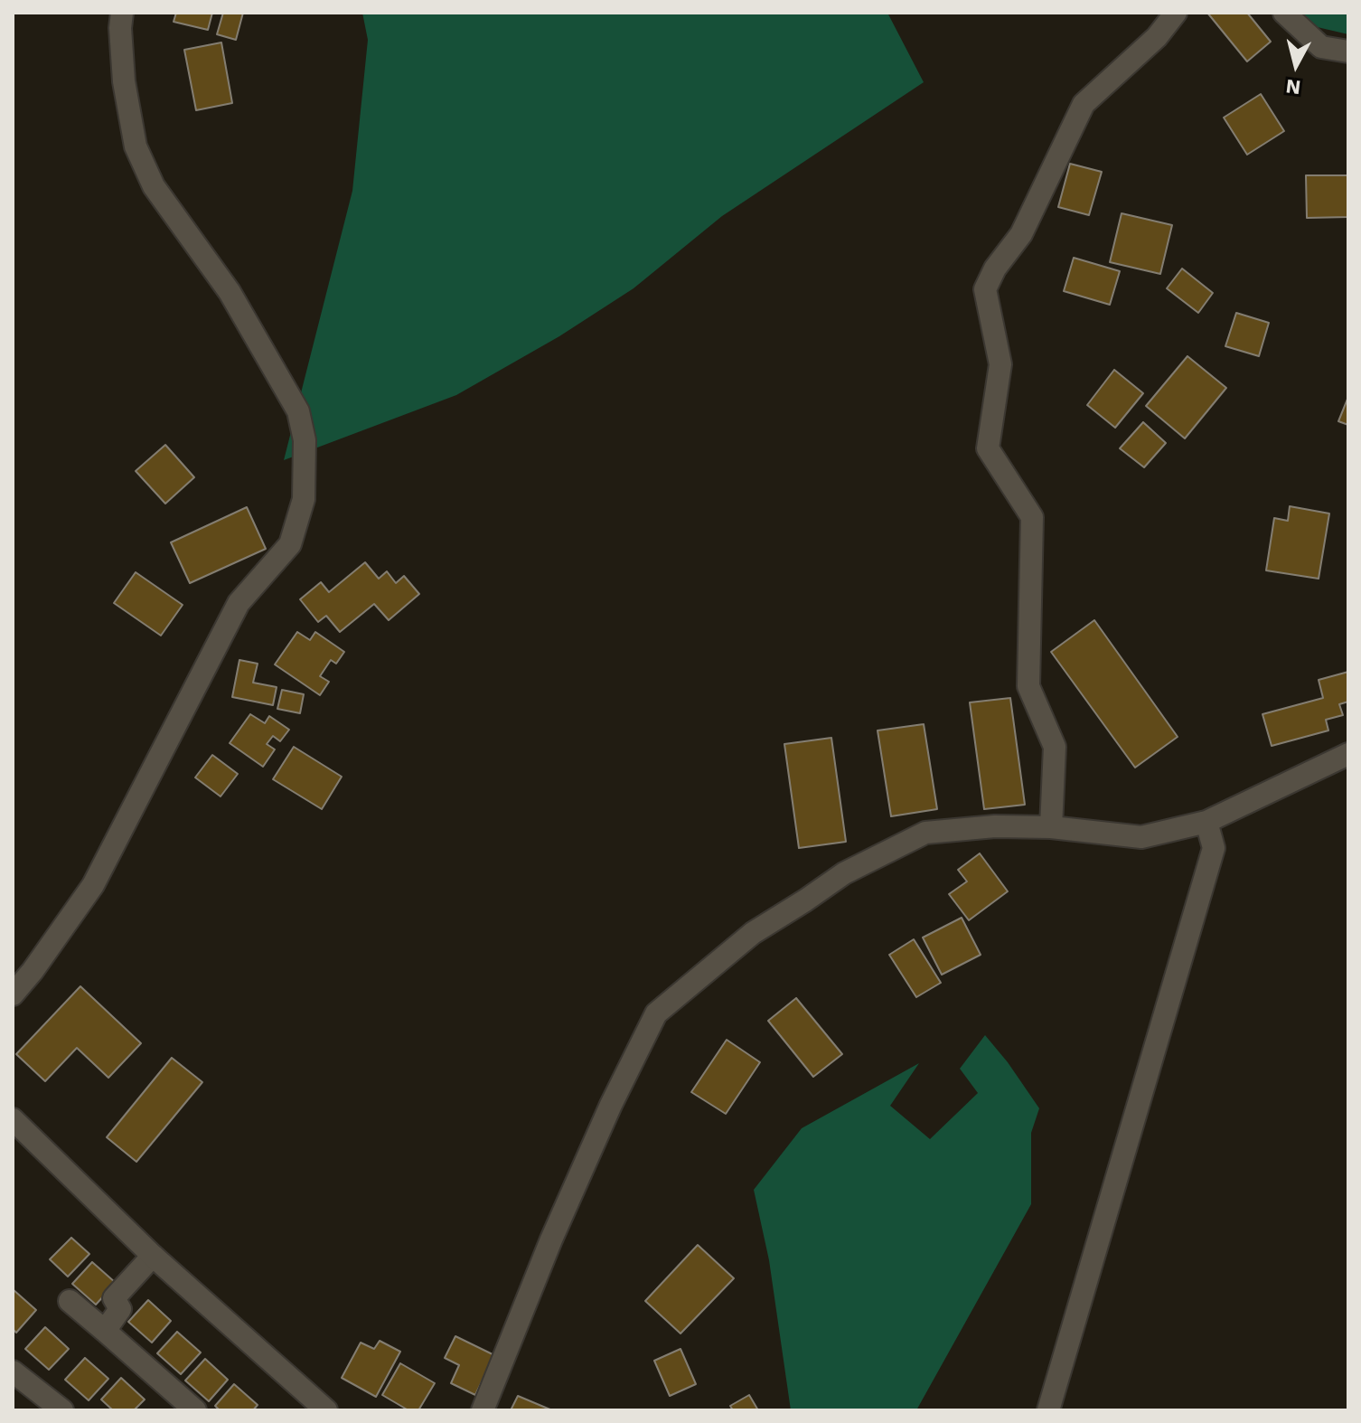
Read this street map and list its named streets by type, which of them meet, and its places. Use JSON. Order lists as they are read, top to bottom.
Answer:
{
  "north": "bottom"
}
